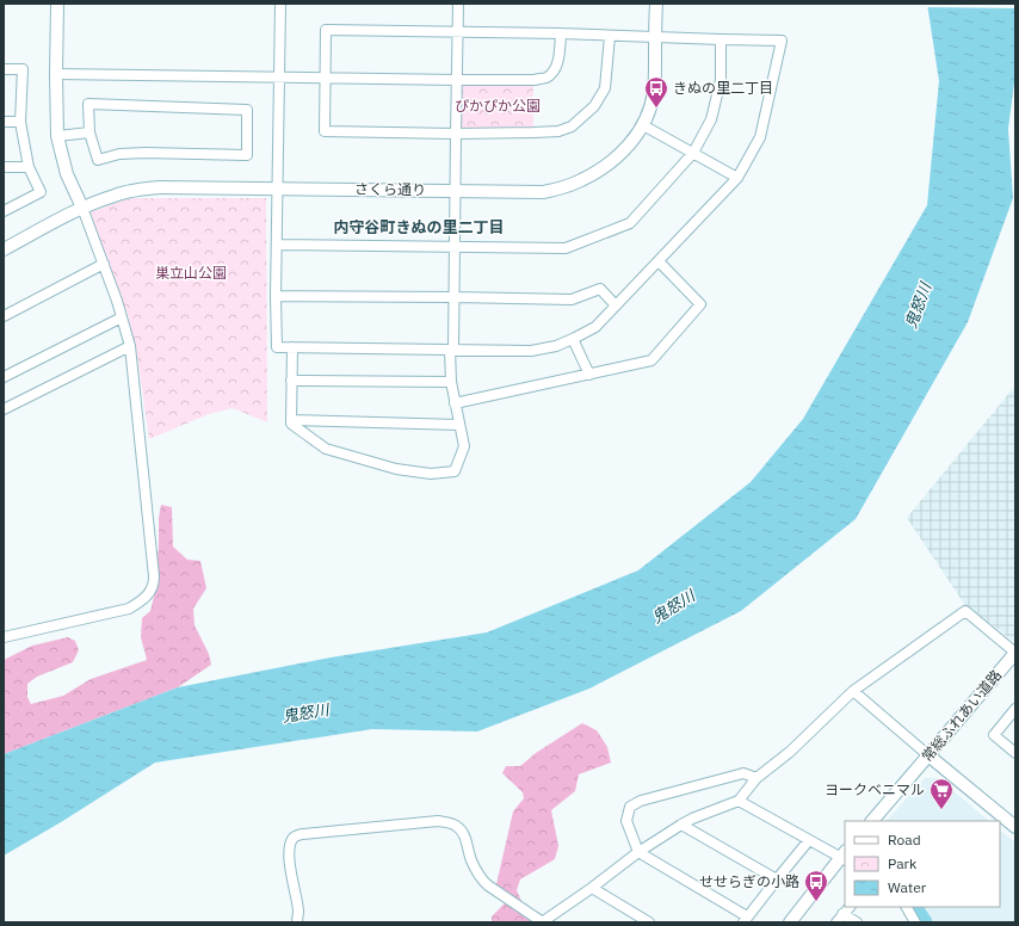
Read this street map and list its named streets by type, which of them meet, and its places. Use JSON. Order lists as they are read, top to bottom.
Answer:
{
  "streets": {
    "street": ["さくら通り", "常総ふれあい道路"]
  },
  "districts": ["内守谷町きぬの里二丁目"],
  "water": ["鬼怒川"],
  "parks": ["ぴかぴか公園", "巣立山公園"],
  "places": {
    "bus stop": ["きぬの里二丁目", "せせらぎの小路"],
    "supermarket": ["ヨークベニマル"]
  },
  "legend": ["Road", "Park", "Water"]
}
